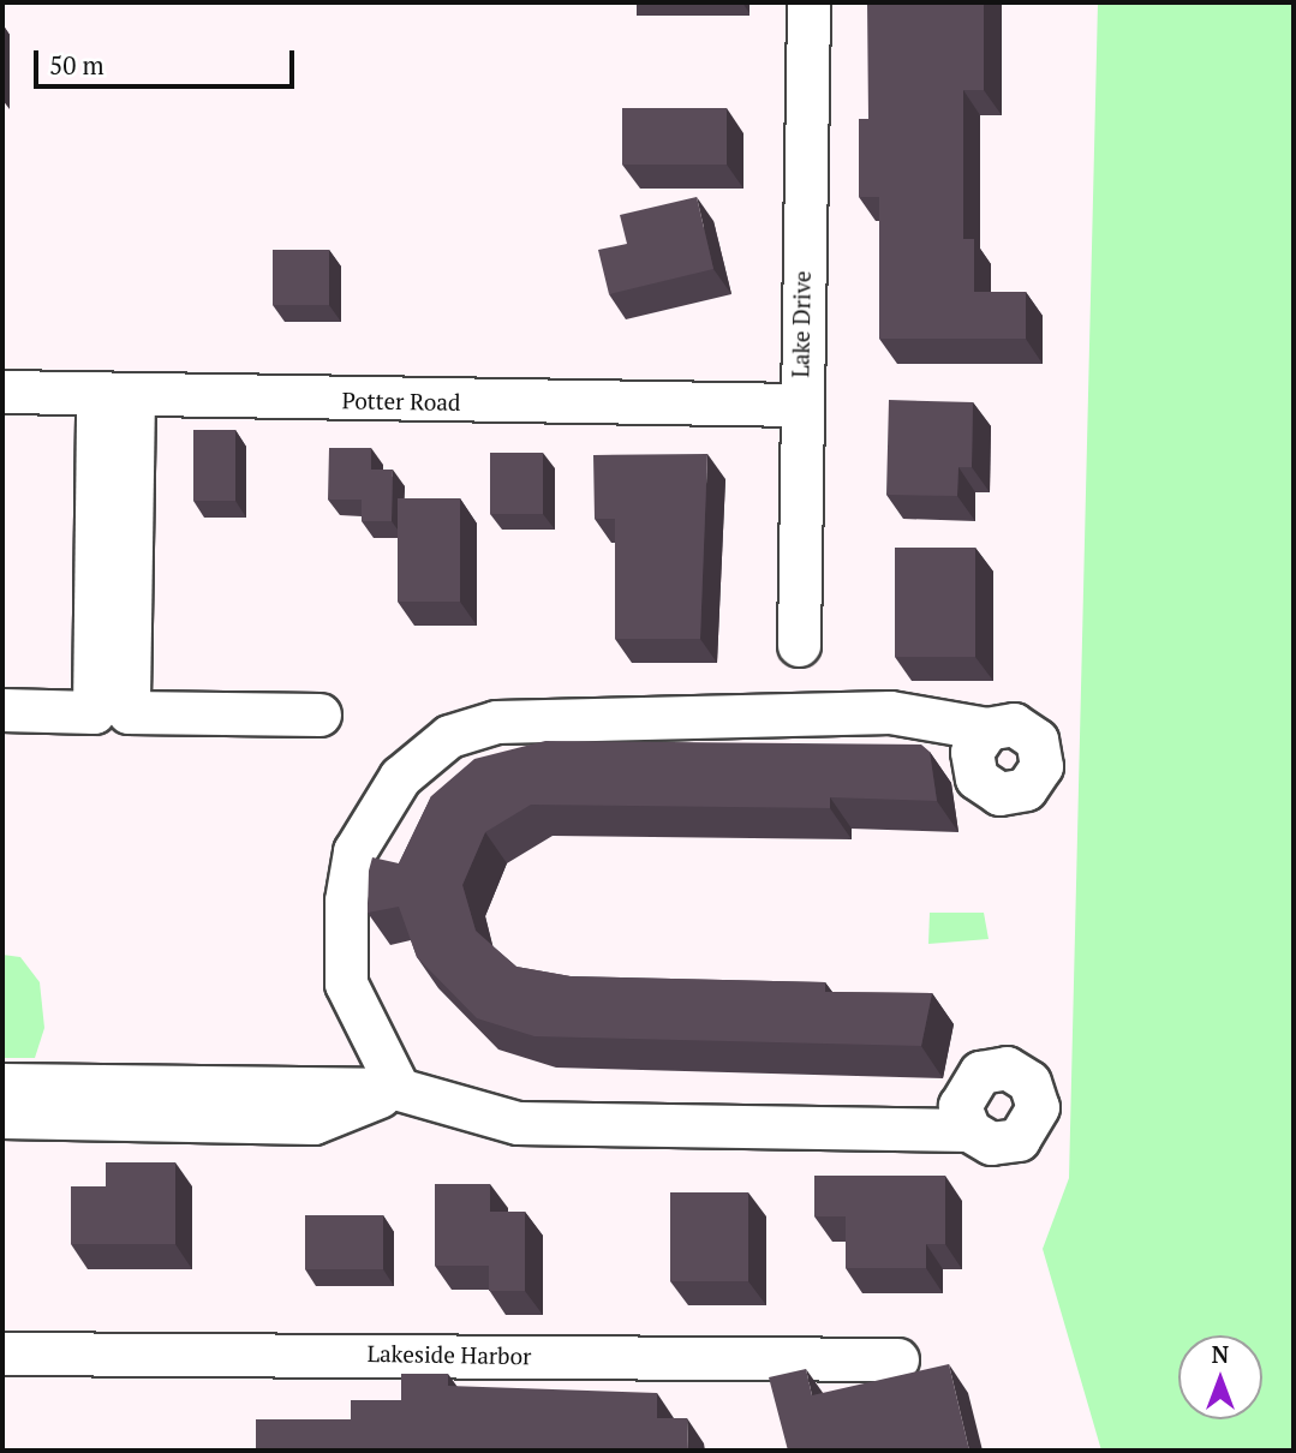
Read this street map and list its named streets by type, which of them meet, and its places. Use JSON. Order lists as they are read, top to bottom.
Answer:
{
  "streets": {
    "street": ["Lake Drive", "Potter Road", "Lakeside Harbor"]
  },
  "crossings": [
    ["Lake Drive", "Potter Road"]
  ],
  "scale_bar": "50 m",
  "north": "top"
}
